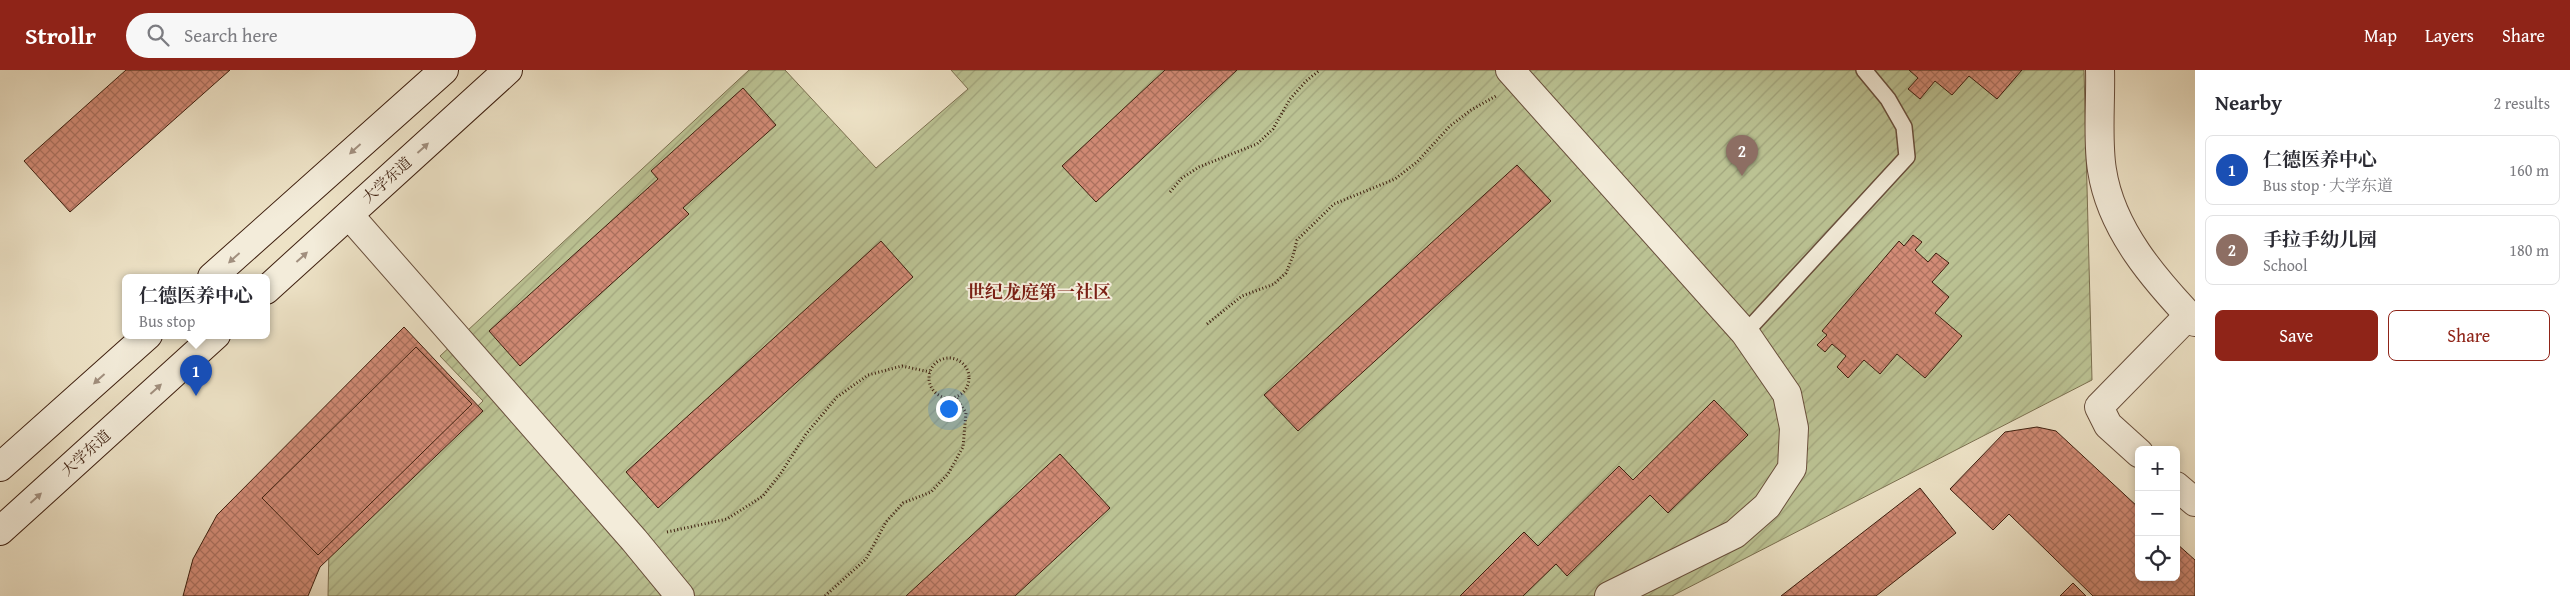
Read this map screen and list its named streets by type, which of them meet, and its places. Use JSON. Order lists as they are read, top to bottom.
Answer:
{
  "streets": {
    "street": ["大学东道"]
  },
  "districts": ["世纪龙庭第一社区"],
  "page": {
    "header": "Strollr",
    "search": "Search here",
    "nav": ["Map", "Layers", "Share"],
    "heading": ["Nearby", "2 results"],
    "pins": ["2", "1"],
    "list": [
      {
        "mark": "1",
        "name": "仁德医养中心",
        "note": "Bus stop · 大学东道",
        "value": "160 m"
      },
      {
        "mark": "2",
        "name": "手拉手幼儿园",
        "note": "School",
        "value": "180 m"
      }
    ],
    "popup": ["仁德医养中心", "Bus stop"],
    "buttons": ["Save", "Share"],
    "map_buttons": ["+", "−"]
  }
}
